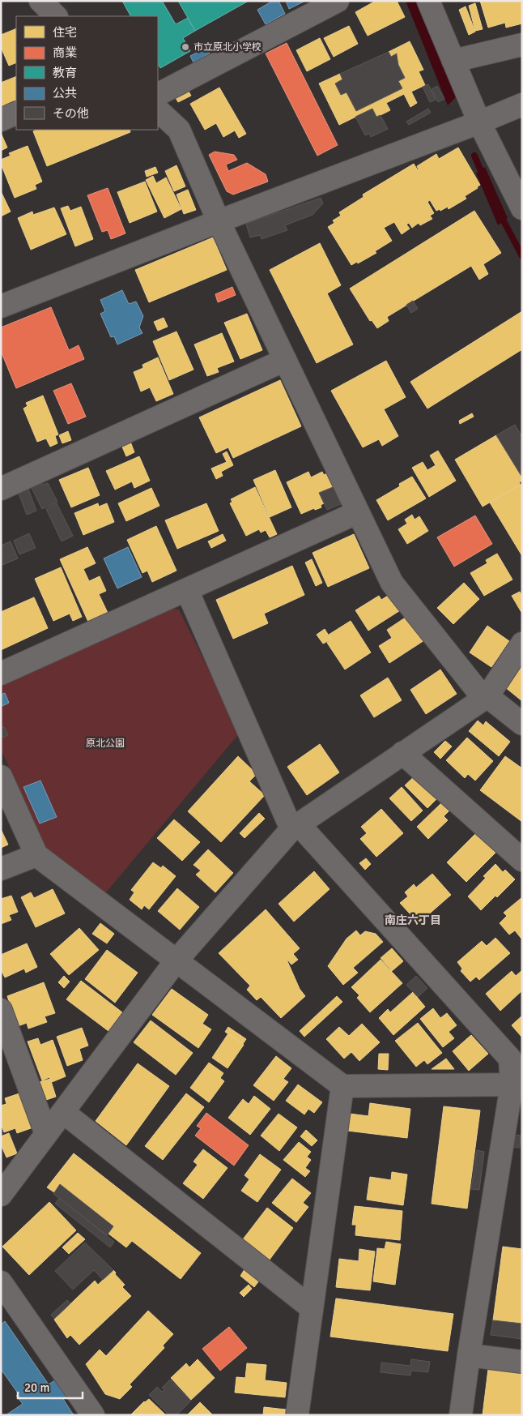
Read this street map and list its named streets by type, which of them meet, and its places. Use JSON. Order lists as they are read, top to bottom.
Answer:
{
  "districts": ["南庄六丁目"],
  "parks": ["原北公園"],
  "places": ["市立原北小学校"],
  "legend": [
    "住宅",
    "商業",
    "教育",
    "公共",
    "その他"
  ],
  "scale_bar": "20 m"
}
